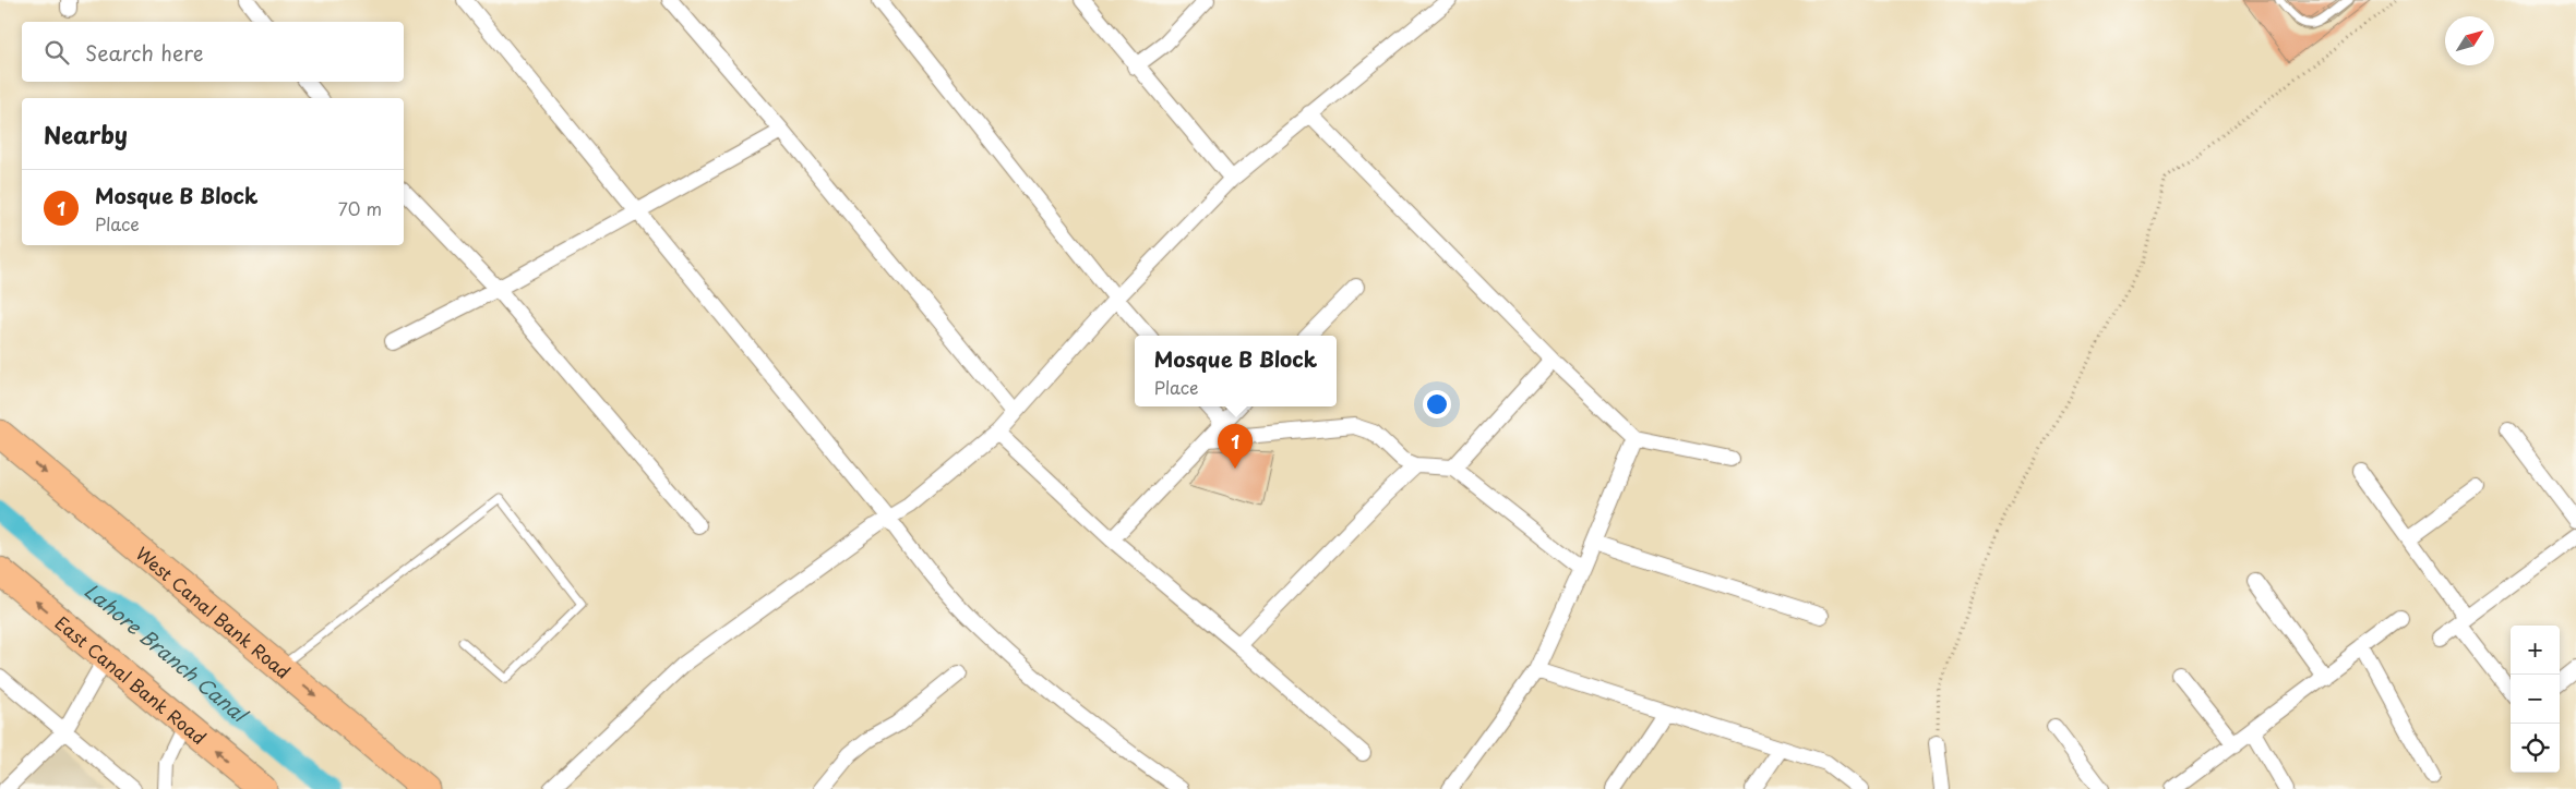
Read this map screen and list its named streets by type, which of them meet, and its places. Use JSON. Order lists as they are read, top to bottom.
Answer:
{
  "streets": {
    "highway": ["West Canal Bank Road", "East Canal Bank Road"]
  },
  "one_way": ["West Canal Bank Road", "East Canal Bank Road"],
  "water": ["Lahore Branch Canal"],
  "north": "top right",
  "page": {
    "search": "Search here",
    "heading": "Nearby",
    "list": [
      {
        "mark": "1",
        "name": "Mosque B Block",
        "note": "Place",
        "value": "70 m"
      }
    ],
    "popup": ["Mosque B Block", "Place"],
    "pins": "1",
    "map_buttons": ["+", "−"]
  }
}
